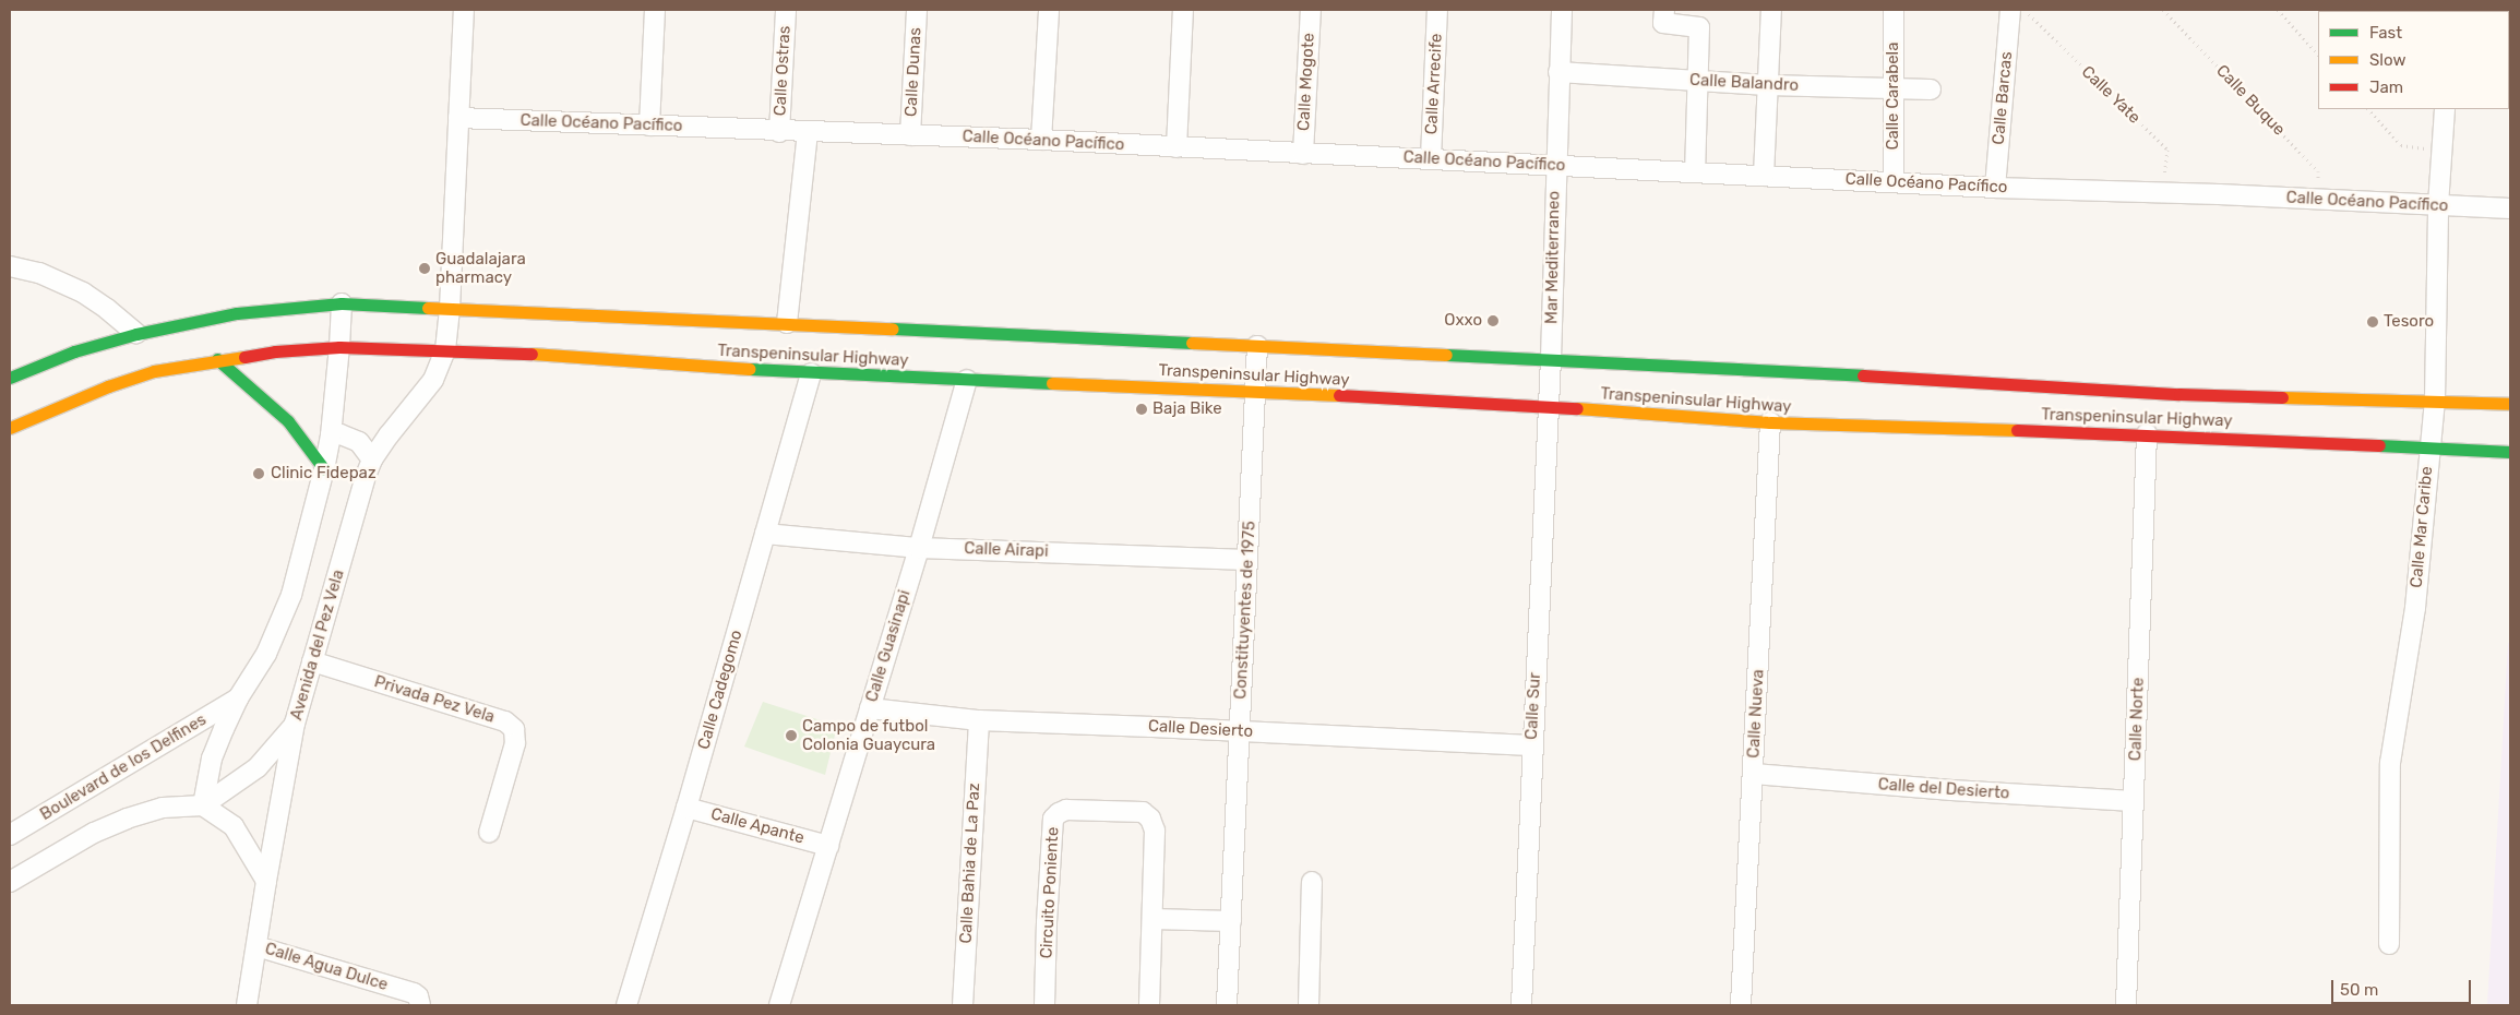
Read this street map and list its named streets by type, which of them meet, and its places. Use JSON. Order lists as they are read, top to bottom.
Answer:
{
  "streets": {
    "main road": ["Transpeninsular Highway"],
    "street": [
      "Calle Ostras",
      "Calle Dunas",
      "Calle Mogote",
      "Calle Balandro",
      "Calle Arrecife",
      "Calle Carabela",
      "Calle Barcas",
      "Calle Océano Pacífico",
      "Mar Mediterraneo",
      "Calle Mar Caribe",
      "Calle Airapi",
      "Constituyentes de 1975",
      "Avenida del Pez Vela",
      "Calle Guasinapi",
      "Calle Cadegomo",
      "Privada Pez Vela",
      "Calle Sur",
      "Calle Nueva",
      "Calle Norte",
      "Calle Desierto",
      "Boulevard de los Delfines",
      "Calle del Desierto",
      "Calle Apante",
      "Calle Bahia de La Paz",
      "Circuito Poniente",
      "Calle Agua Dulce"
    ],
    "path": ["Calle Yate", "Calle Buque"]
  },
  "crossings": [
    ["Calle Ostras", "Calle Océano Pacífico"],
    ["Calle Dunas", "Calle Océano Pacífico"],
    ["Calle Mogote", "Calle Océano Pacífico"],
    ["Calle Balandro", "Calle Carabela"],
    ["Calle Balandro", "Mar Mediterraneo"],
    ["Calle Arrecife", "Calle Océano Pacífico"],
    ["Calle Yate", "Calle Océano Pacífico"],
    ["Calle Carabela", "Calle Océano Pacífico"],
    ["Calle Barcas", "Calle Océano Pacífico"],
    ["Calle Buque", "Calle Océano Pacífico"],
    ["Calle Océano Pacífico", "Mar Mediterraneo"],
    ["Calle Océano Pacífico", "Calle Mar Caribe"],
    ["Calle Océano Pacífico", "Avenida del Pez Vela"],
    ["Mar Mediterraneo", "Transpeninsular Highway"],
    ["Mar Mediterraneo", "Calle Sur"],
    ["Transpeninsular Highway", "Calle Mar Caribe"],
    ["Transpeninsular Highway", "Constituyentes de 1975"],
    ["Transpeninsular Highway", "Avenida del Pez Vela"],
    ["Transpeninsular Highway", "Calle Guasinapi"],
    ["Transpeninsular Highway", "Calle Cadegomo"],
    ["Transpeninsular Highway", "Calle Sur"],
    ["Transpeninsular Highway", "Calle Nueva"],
    ["Transpeninsular Highway", "Calle Norte"],
    ["Calle Airapi", "Constituyentes de 1975"],
    ["Calle Airapi", "Calle Guasinapi"],
    ["Calle Airapi", "Calle Cadegomo"],
    ["Constituyentes de 1975", "Calle Desierto"],
    ["Avenida del Pez Vela", "Privada Pez Vela"],
    ["Avenida del Pez Vela", "Calle Agua Dulce"],
    ["Calle Guasinapi", "Calle Desierto"],
    ["Calle Guasinapi", "Calle Apante"],
    ["Calle Cadegomo", "Calle Apante"],
    ["Calle Sur", "Calle Desierto"],
    ["Calle Nueva", "Calle del Desierto"],
    ["Calle Norte", "Calle del Desierto"],
    ["Calle Desierto", "Calle Bahia de La Paz"]
  ],
  "places": [
    "Guadalajara pharmacy",
    "Oxxo",
    "Tesoro",
    "Baja Bike",
    "Clinic Fidepaz",
    "Campo de futbol Colonia Guaycura"
  ],
  "legend": ["Fast", "Slow", "Jam"],
  "scale_bar": "50 m"
}
